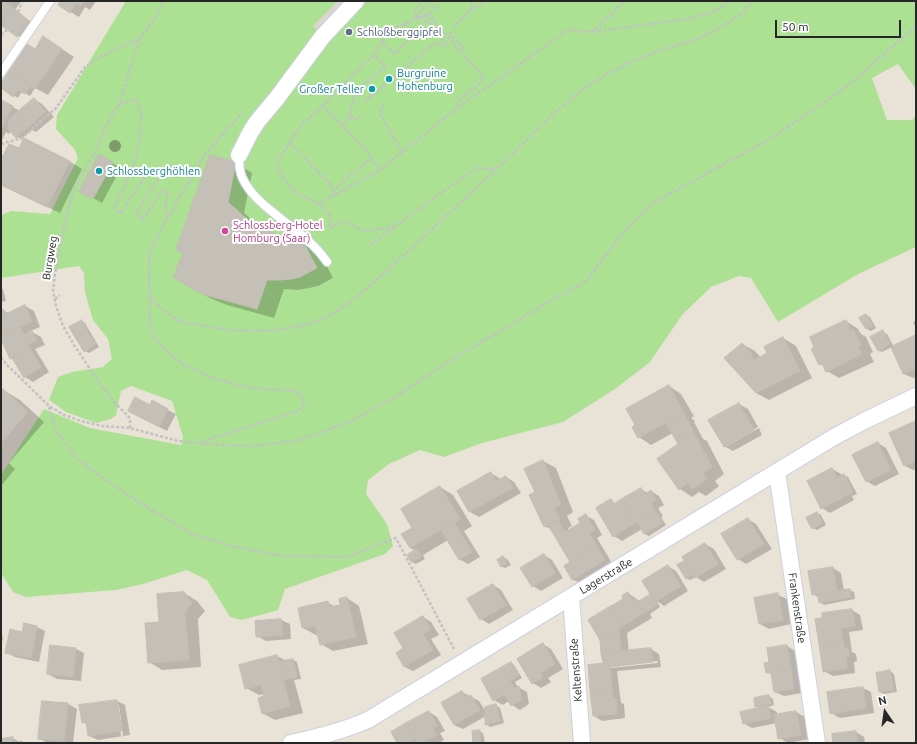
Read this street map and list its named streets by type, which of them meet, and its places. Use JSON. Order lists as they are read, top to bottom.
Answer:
{
  "streets": {
    "street": ["Lagerstraße", "Frankenstraße", "Keltenstraße"],
    "path": ["Burgweg"]
  },
  "crossings": [
    ["Lagerstraße", "Frankenstraße"],
    ["Lagerstraße", "Keltenstraße"]
  ],
  "places": [
    "Schloßberggipfel",
    "Burgruine Hohenburg",
    "Großer Teller",
    "Schlossberghöhlen",
    "Schlossberg-Hotel Homburg (Saar)"
  ],
  "scale_bar": "50 m",
  "north": "top"
}
